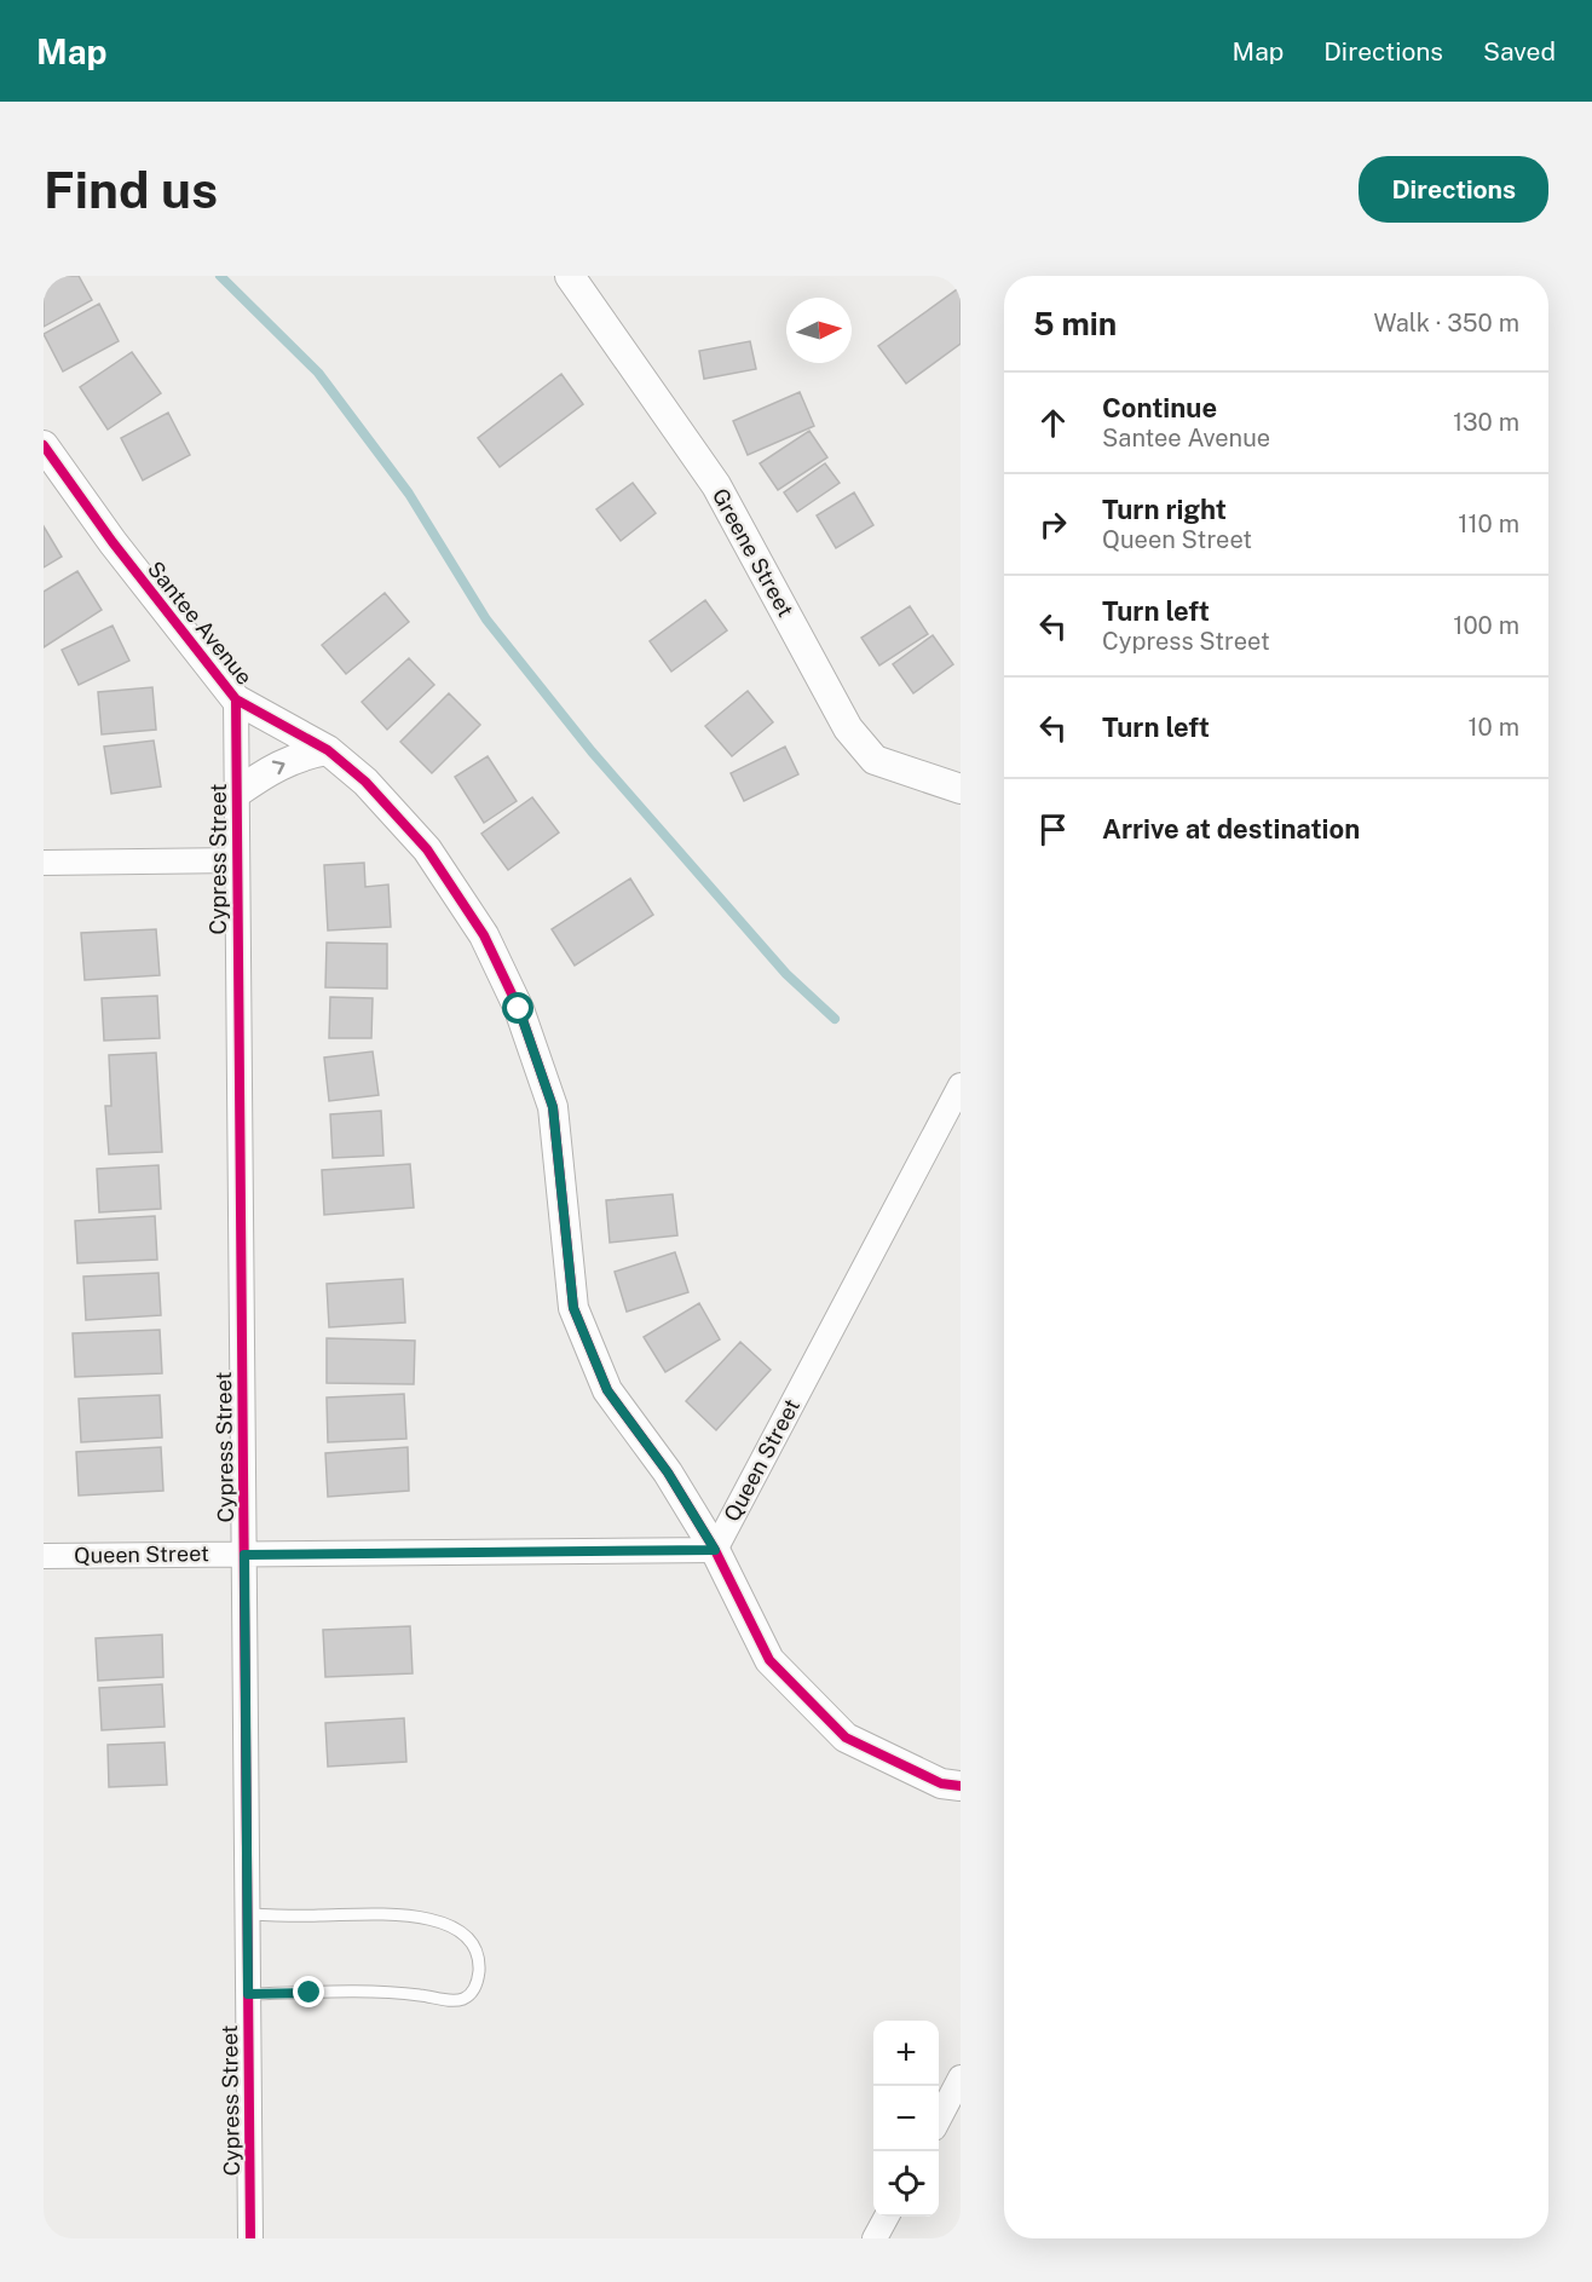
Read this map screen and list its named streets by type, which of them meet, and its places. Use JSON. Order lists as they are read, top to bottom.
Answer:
{
  "streets": {
    "street": [
      "Greene Street",
      "Santee Avenue",
      "Cypress Street",
      "Queen Street"
    ]
  },
  "crossings": [
    ["Santee Avenue", "Cypress Street"],
    ["Santee Avenue", "Queen Street"],
    ["Cypress Street", "Queen Street"]
  ],
  "north": "right",
  "page": {
    "header": "Map",
    "nav": ["Map", "Directions", "Saved"],
    "buttons": "Directions",
    "title": "Find us",
    "heading": ["5 min", "Walk · 350 m"],
    "list": [
      ["Continue", "Santee Avenue", "130 m"],
      ["Turn right", "Queen Street", "110 m"],
      ["Turn left", "Cypress Street", "100 m"],
      ["Turn left", "10 m"],
      "Arrive at destination"
    ],
    "map_buttons": ["+", "−"]
  }
}
